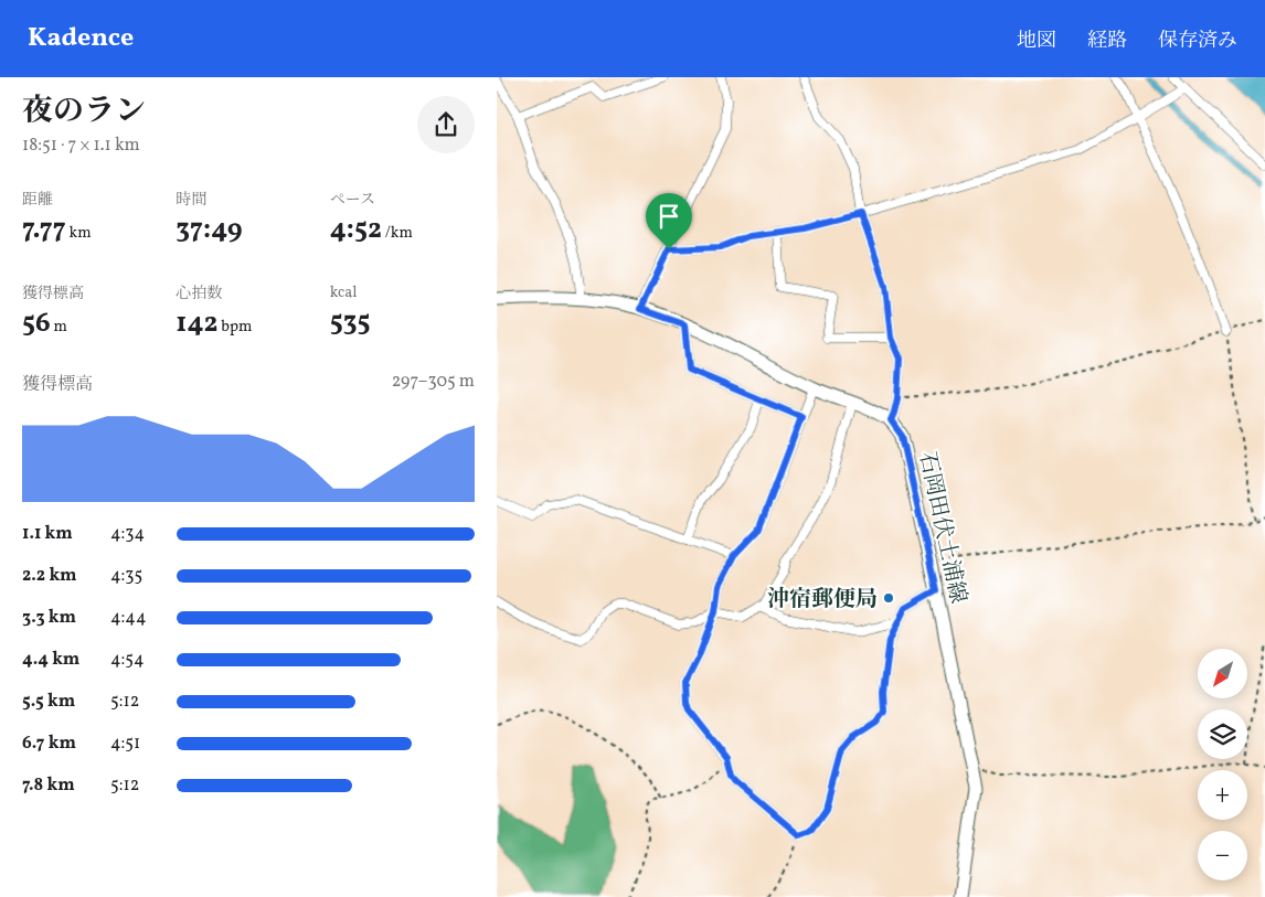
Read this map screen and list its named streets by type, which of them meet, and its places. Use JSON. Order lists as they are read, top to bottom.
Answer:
{
  "streets": {
    "main road": ["石岡田伏土浦線"]
  },
  "places": ["沖宿郵便局"],
  "north": "bottom left",
  "page": {
    "header": "Kadence",
    "nav": ["地図", "経路", "保存済み"],
    "heading": ["夜のラン", "18:51 · 7 × 1.1 km"],
    "stats": [
      ["距離", "7.77 km"],
      ["時間", "37:49"],
      ["ペース", "4:52 /km"],
      ["獲得標高", "56 m"],
      ["心拍数", "142 bpm"],
      ["kcal", "535"]
    ],
    "chart": ["獲得標高", "297–305 m"],
    "list": [
      {
        "name": "1.1 km",
        "note": "4:34"
      },
      {
        "name": "2.2 km",
        "note": "4:35"
      },
      {
        "name": "3.3 km",
        "note": "4:44"
      },
      {
        "name": "4.4 km",
        "note": "4:54"
      },
      {
        "name": "5.5 km",
        "note": "5:12"
      },
      {
        "name": "6.7 km",
        "note": "4:51"
      },
      {
        "name": "7.8 km",
        "note": "5:12"
      }
    ],
    "map_buttons": ["+", "−"]
  }
}
